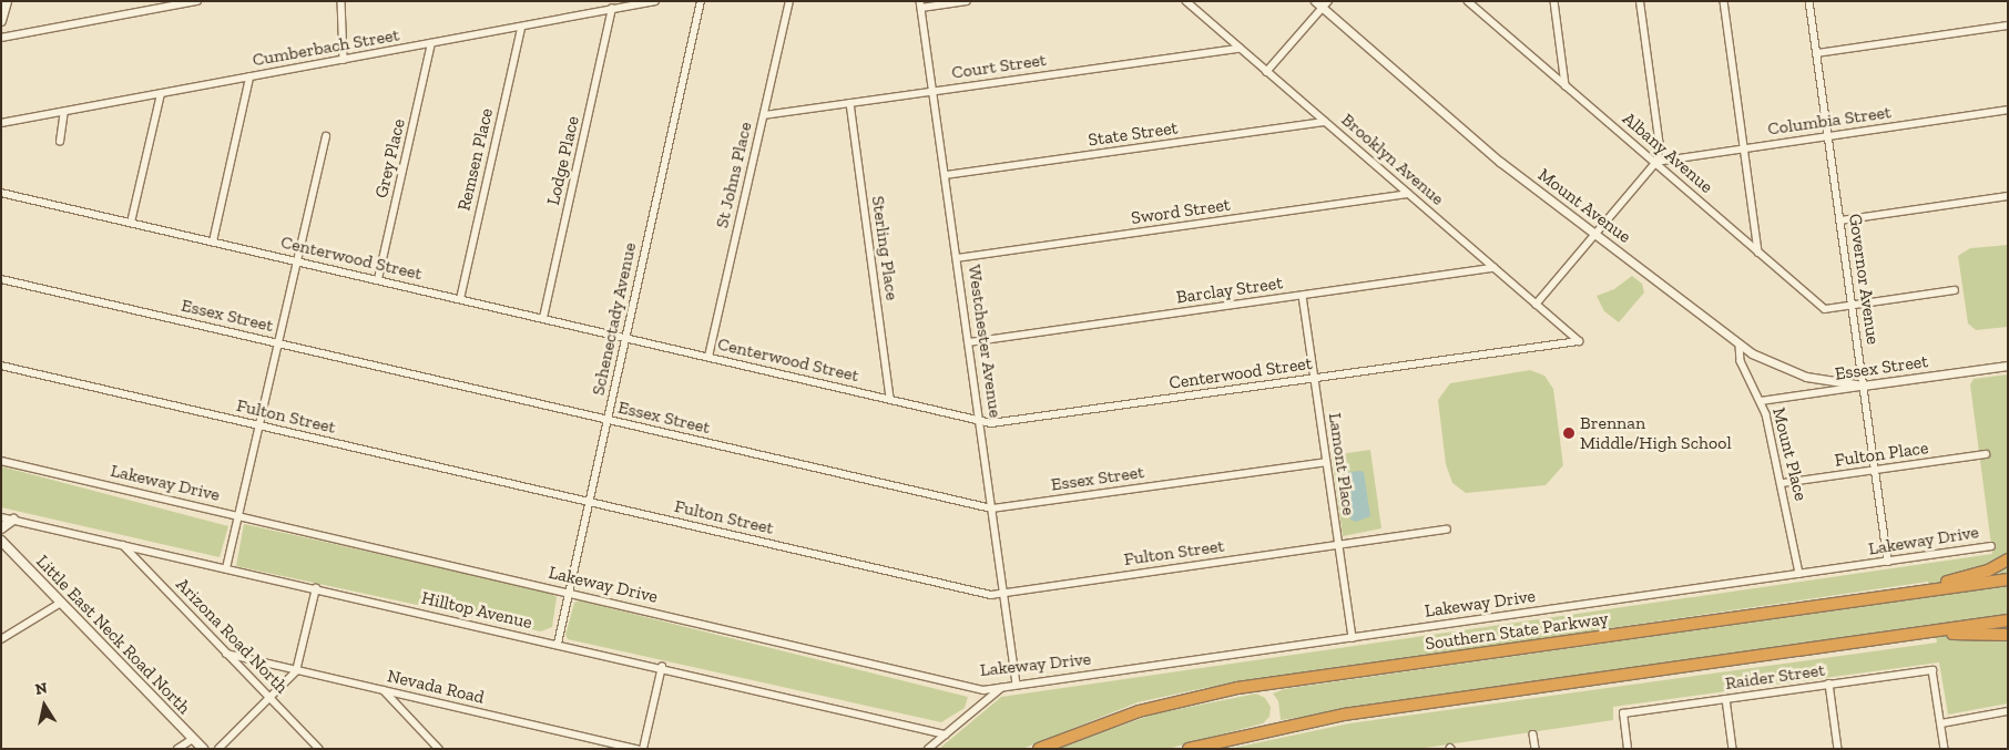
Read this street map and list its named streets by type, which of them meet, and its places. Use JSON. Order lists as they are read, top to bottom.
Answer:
{
  "streets": {
    "highway": ["Southern State Parkway"],
    "main road": ["Little East Neck Road North"],
    "street": [
      "Cumberbach Street",
      "Court Street",
      "Columbia Street",
      "State Street",
      "Albany Avenue",
      "Grey Place",
      "Remsen Place",
      "Brooklyn Avenue",
      "Lodge Place",
      "St Johns Place",
      "Mount Avenue",
      "Sword Street",
      "Sterling Place",
      "Centerwood Street",
      "Governor Avenue",
      "Barclay Street",
      "Essex Street",
      "Schenectady Avenue",
      "Westchester Avenue",
      "Fulton Street",
      "Mount Place",
      "Fulton Place",
      "Lamont Place",
      "Lakeway Drive",
      "Hilltop Avenue",
      "Arizona Road North",
      "Raider Street",
      "Nevada Road"
    ]
  },
  "crossings": [
    ["Cumberbach Street", "Grey Place"],
    ["Cumberbach Street", "Remsen Place"],
    ["Cumberbach Street", "Lodge Place"],
    ["Court Street", "Brooklyn Avenue"],
    ["Court Street", "St Johns Place"],
    ["Court Street", "Sterling Place"],
    ["Court Street", "Westchester Avenue"],
    ["Columbia Street", "Albany Avenue"],
    ["Columbia Street", "Governor Avenue"],
    ["State Street", "Brooklyn Avenue"],
    ["State Street", "Westchester Avenue"],
    ["Albany Avenue", "Governor Avenue"],
    ["Grey Place", "Centerwood Street"],
    ["Remsen Place", "Centerwood Street"],
    ["Brooklyn Avenue", "Sword Street"],
    ["Brooklyn Avenue", "Centerwood Street"],
    ["Brooklyn Avenue", "Barclay Street"],
    ["Lodge Place", "Centerwood Street"],
    ["St Johns Place", "Centerwood Street"],
    ["Mount Avenue", "Governor Avenue"],
    ["Mount Avenue", "Essex Street"],
    ["Mount Avenue", "Mount Place"],
    ["Sword Street", "Westchester Avenue"],
    ["Sterling Place", "Centerwood Street"],
    ["Centerwood Street", "Schenectady Avenue"],
    ["Centerwood Street", "Westchester Avenue"],
    ["Centerwood Street", "Lamont Place"],
    ["Governor Avenue", "Essex Street"],
    ["Governor Avenue", "Fulton Place"],
    ["Governor Avenue", "Lakeway Drive"],
    ["Barclay Street", "Westchester Avenue"],
    ["Barclay Street", "Lamont Place"],
    ["Essex Street", "Schenectady Avenue"],
    ["Essex Street", "Westchester Avenue"],
    ["Essex Street", "Mount Place"],
    ["Essex Street", "Lamont Place"],
    ["Schenectady Avenue", "Fulton Street"],
    ["Schenectady Avenue", "Lakeway Drive"],
    ["Schenectady Avenue", "Hilltop Avenue"],
    ["Westchester Avenue", "Fulton Street"],
    ["Westchester Avenue", "Lakeway Drive"],
    ["Fulton Street", "Lamont Place"],
    ["Mount Place", "Fulton Place"],
    ["Mount Place", "Lakeway Drive"],
    ["Lamont Place", "Lakeway Drive"],
    ["Hilltop Avenue", "Arizona Road North"],
    ["Arizona Road North", "Nevada Road"]
  ],
  "places": ["Brennan Middle/High School"],
  "north": "top"
}
